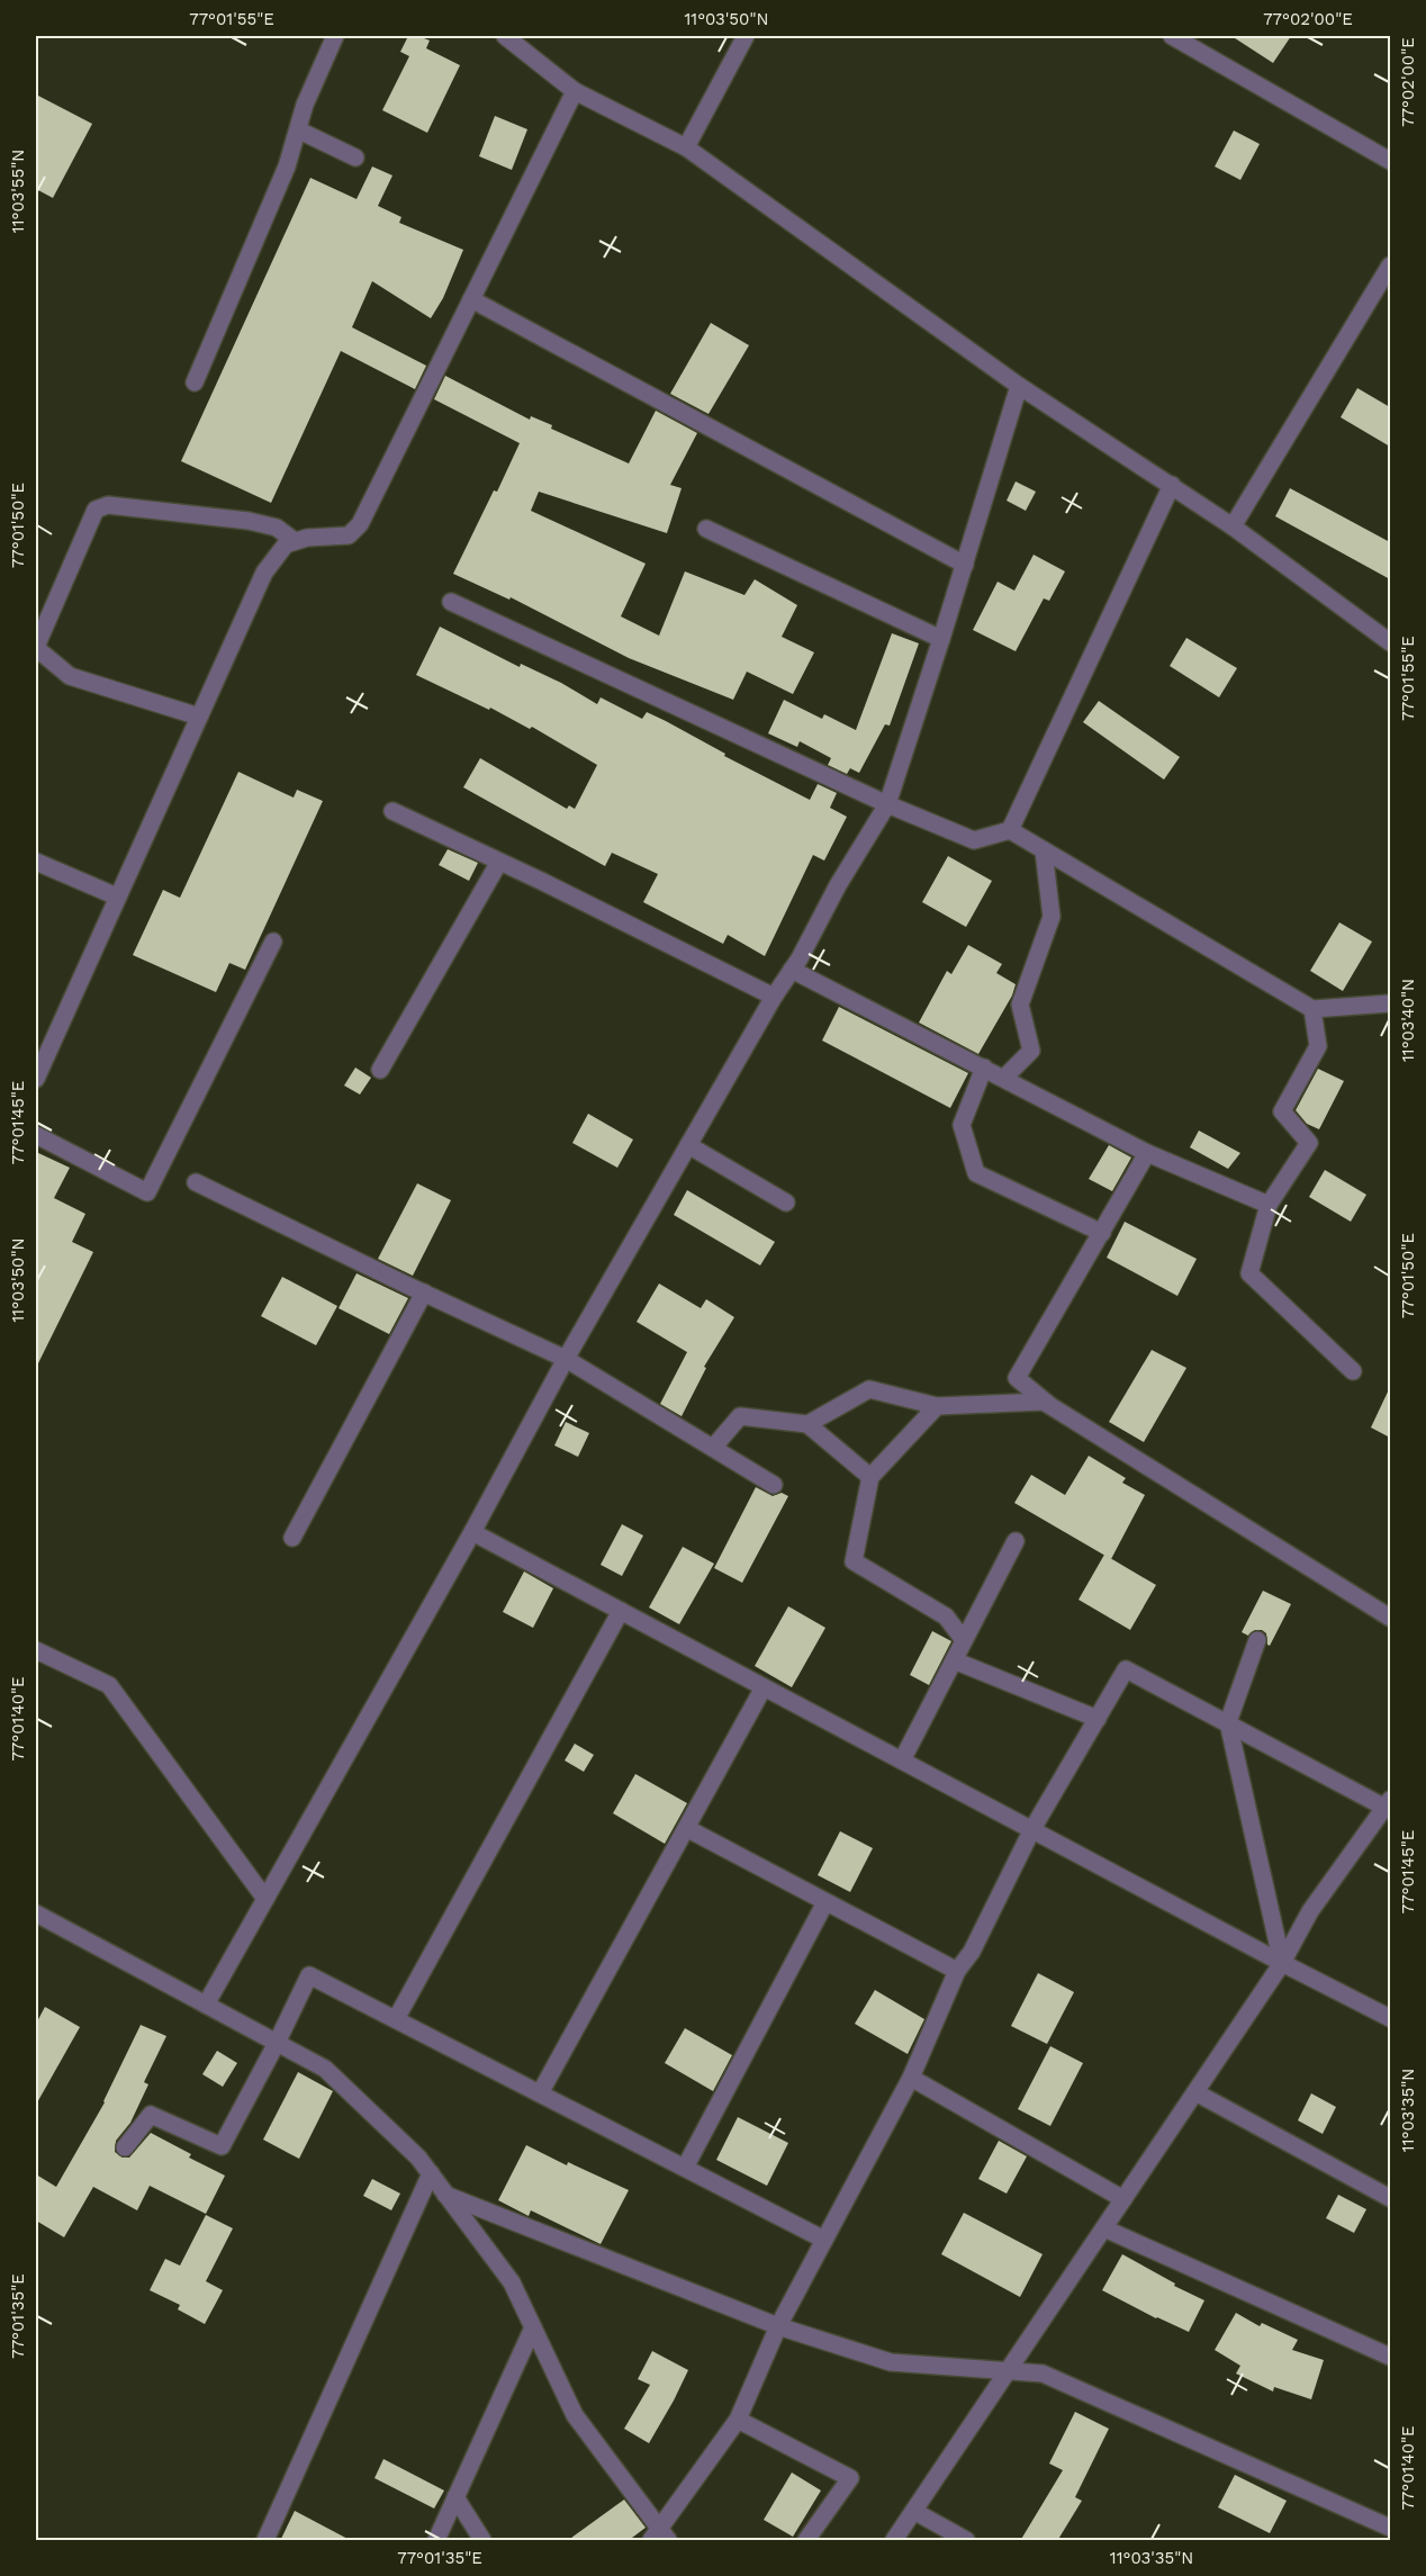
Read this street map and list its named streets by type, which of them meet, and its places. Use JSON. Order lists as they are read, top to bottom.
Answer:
{
  "coordinates": [
    "77°01'55\"E",
    "11°03'50\"N",
    "77°02'00\"E",
    "11°03'55\"N",
    "77°01'50\"E",
    "11°03'40\"N",
    "77°01'45\"E",
    "77°01'40\"E",
    "11°03'35\"N",
    "77°01'35\"E"
  ]
}
